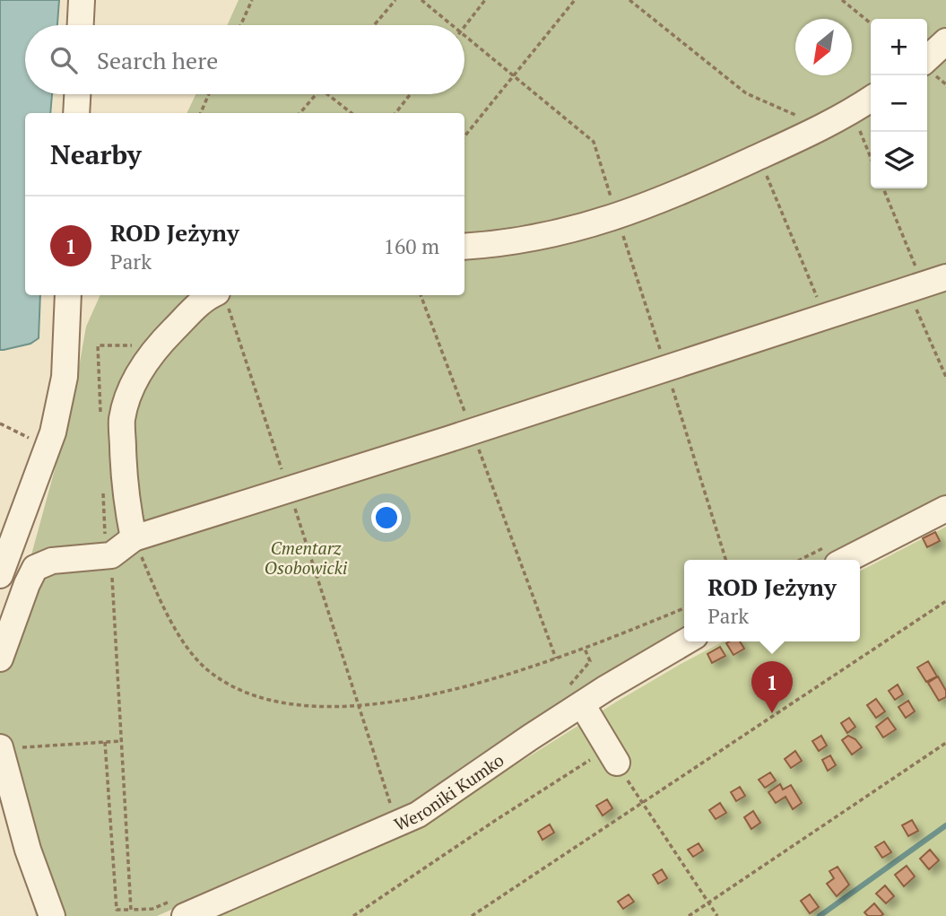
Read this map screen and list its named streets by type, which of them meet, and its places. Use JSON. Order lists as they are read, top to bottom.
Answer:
{
  "streets": {
    "lane": ["Weroniki Kumko"]
  },
  "parks": ["Cmentarz Osobowicki"],
  "north": "bottom left",
  "page": {
    "map_buttons": ["+", "−"],
    "search": "Search here",
    "heading": "Nearby",
    "list": [
      {
        "mark": "1",
        "name": "ROD Jeżyny",
        "note": "Park",
        "value": "160 m"
      }
    ],
    "popup": ["ROD Jeżyny", "Park"],
    "pins": "1"
  }
}
